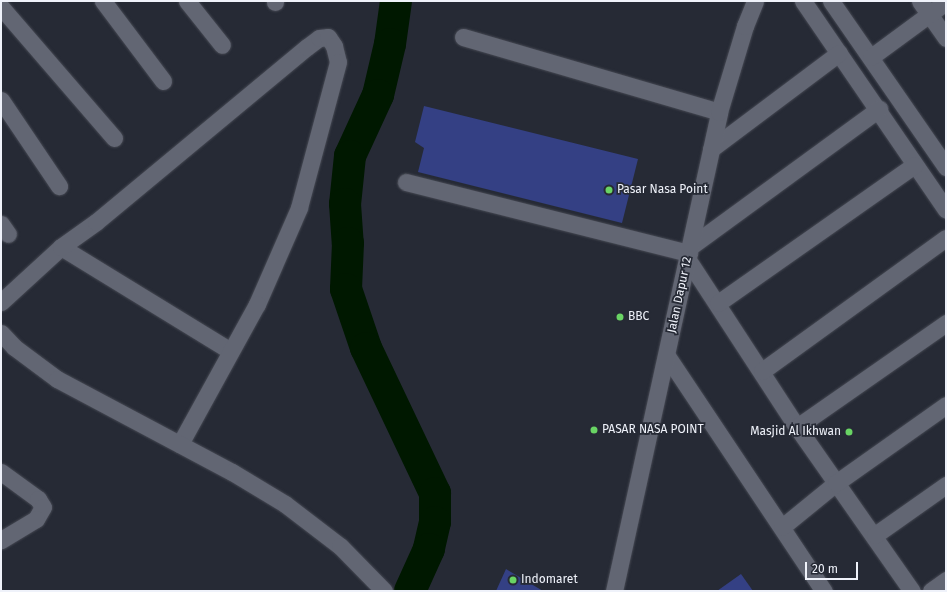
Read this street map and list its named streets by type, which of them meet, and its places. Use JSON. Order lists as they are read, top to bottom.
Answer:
{
  "streets": {
    "street": ["Jalan Dapur 12"]
  },
  "places": [
    "Pasar Nasa Point",
    "BBC",
    "PASAR NASA POINT",
    "Masjid Al Ikhwan",
    "Indomaret"
  ],
  "scale_bar": "20 m"
}
